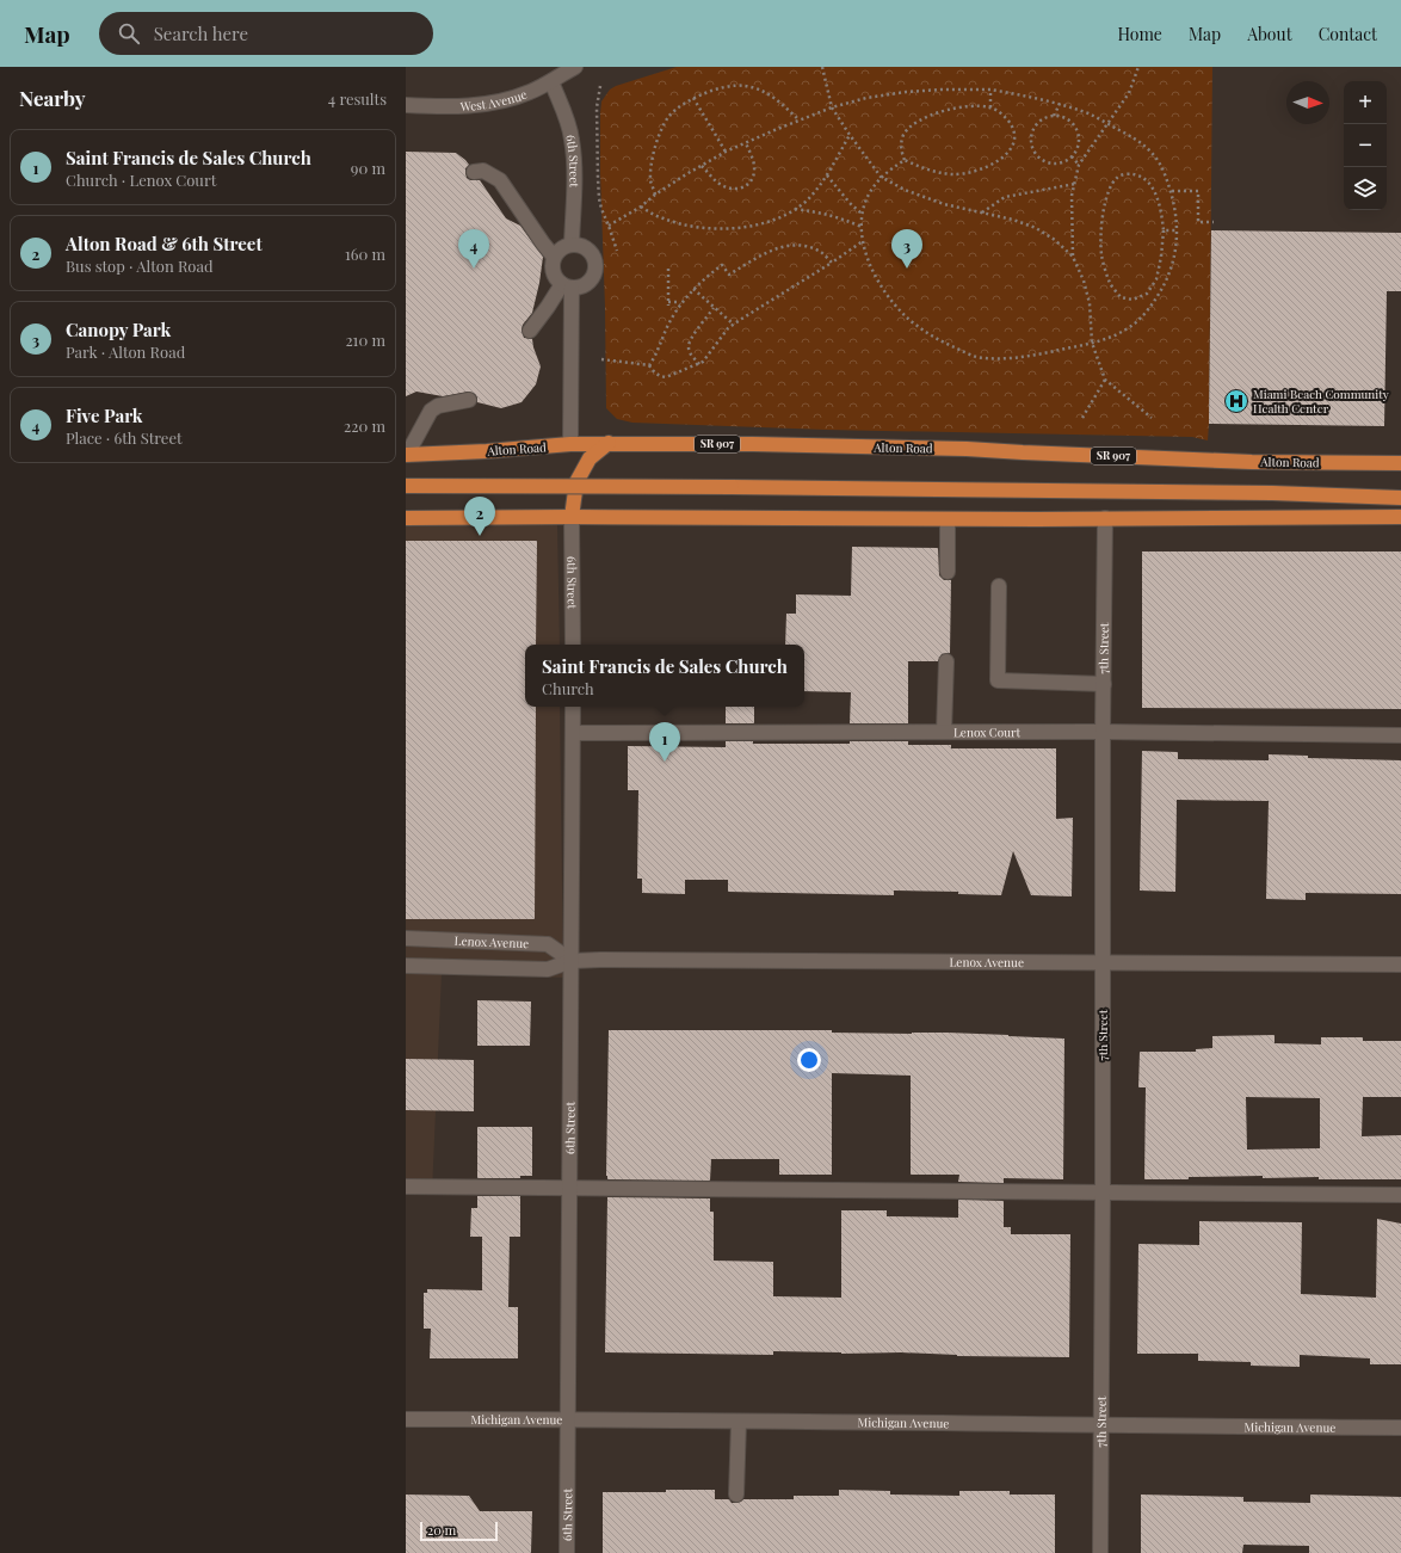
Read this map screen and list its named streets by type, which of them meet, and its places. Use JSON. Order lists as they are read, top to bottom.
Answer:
{
  "streets": {
    "highway": ["SR 907", "Alton Road"],
    "street": [
      "West Avenue",
      "6th Street",
      "7th Street",
      "Lenox Court",
      "Lenox Avenue",
      "Michigan Avenue"
    ]
  },
  "crossings": [
    ["West Avenue", "6th Street"],
    ["6th Street", "Lenox Court"],
    ["6th Street", "Lenox Avenue"],
    ["6th Street", "Michigan Avenue"],
    ["7th Street", "Lenox Court"],
    ["7th Street", "Lenox Avenue"],
    ["7th Street", "Michigan Avenue"]
  ],
  "places": {
    "hospital": ["Miami Beach Community Health Center"]
  },
  "scale_bar": "20 m",
  "north": "right",
  "page": {
    "header": "Map",
    "search": "Search here",
    "nav": [
      "Home",
      "Map",
      "About",
      "Contact"
    ],
    "heading": ["Nearby", "4 results"],
    "map_buttons": ["+", "−"],
    "list": [
      {
        "mark": "1",
        "name": "Saint Francis de Sales Church",
        "note": "Church · Lenox Court",
        "value": "90 m"
      },
      {
        "mark": "2",
        "name": "Alton Road & 6th Street",
        "note": "Bus stop · Alton Road",
        "value": "160 m"
      },
      {
        "mark": "3",
        "name": "Canopy Park",
        "note": "Park · Alton Road",
        "value": "210 m"
      },
      {
        "mark": "4",
        "name": "Five Park",
        "note": "Place · 6th Street",
        "value": "220 m"
      }
    ],
    "pins": [
      "3",
      "4",
      "2",
      "1"
    ],
    "popup": ["Saint Francis de Sales Church", "Church"],
    "scale": "20 m"
  }
}
